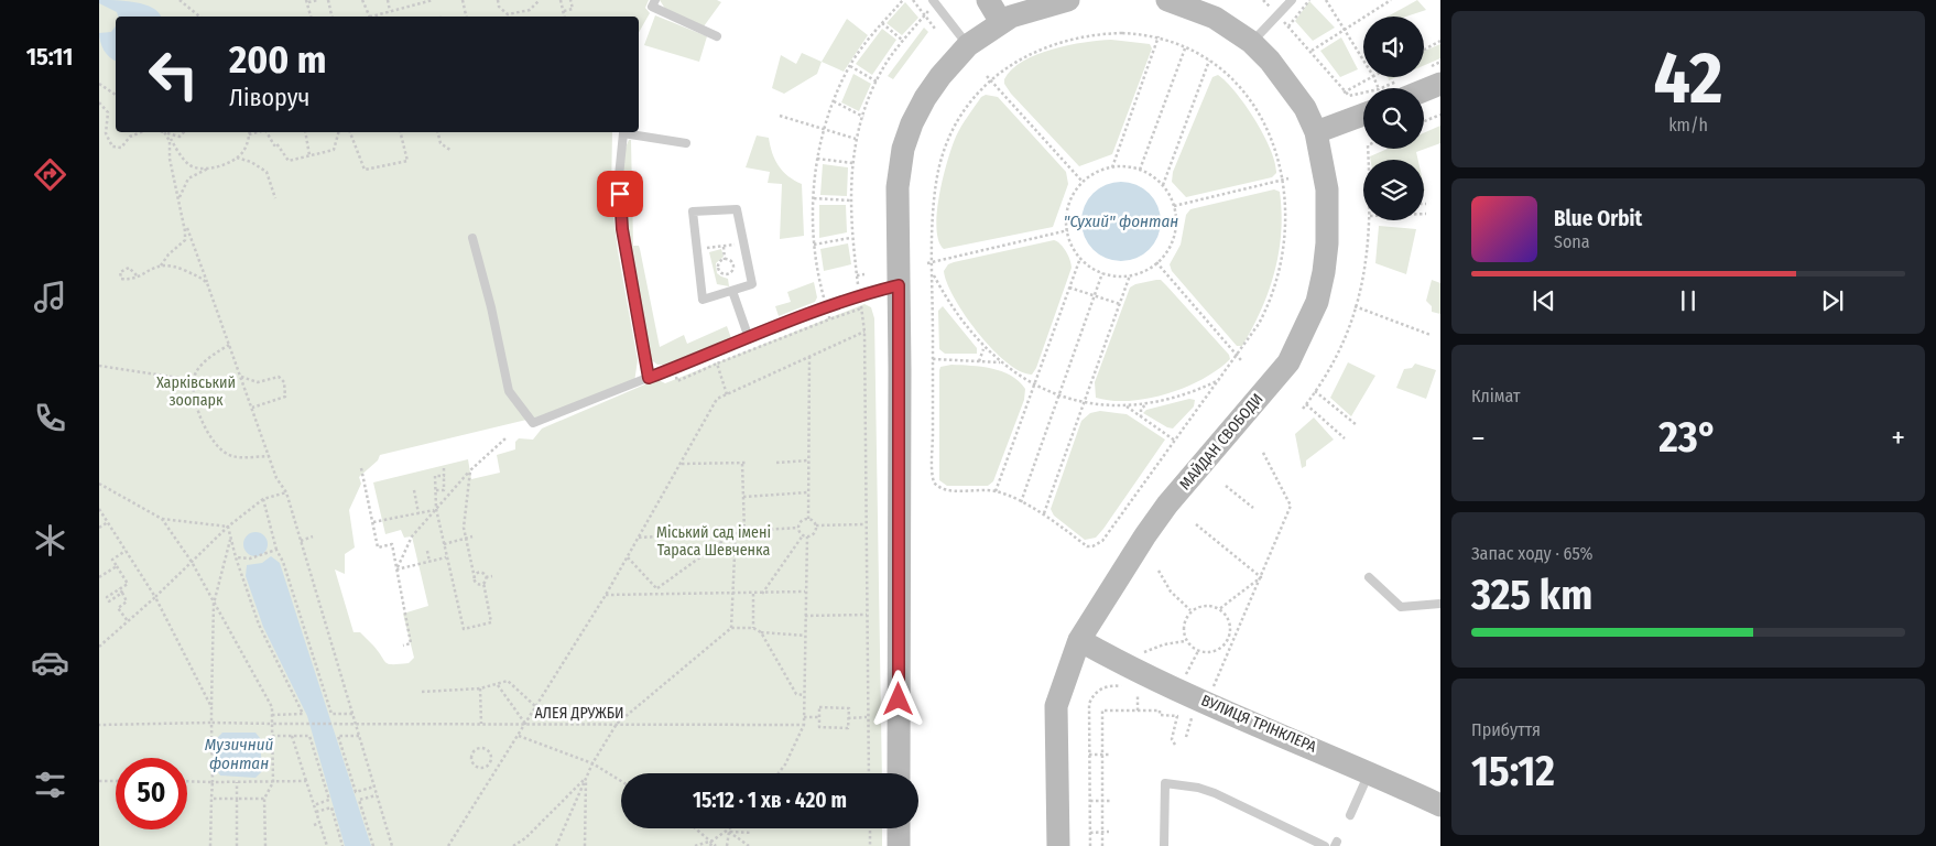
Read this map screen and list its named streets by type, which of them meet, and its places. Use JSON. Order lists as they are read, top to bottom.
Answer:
{
  "streets": {
    "main road": ["МАЙДАН СВОБОДИ", "ВУЛИЦЯ ТРІНКЛЕРА"],
    "path": ["АЛЕЯ ДРУЖБИ"]
  },
  "crossings": [
    ["МАЙДАН СВОБОДИ", "ВУЛИЦЯ ТРІНКЛЕРА"]
  ],
  "water": ["\"Сухий\" фонтан", "Музичний фонтан"],
  "parks": ["Харківський зоопарк", "Міський сад імені Тараса Шевченка"],
  "page": {
    "tabs": "15:11",
    "tile": [
      ["42", "km/h"],
      "Клімат",
      ["Запас ходу · 65%", "325 km"],
      ["Прибуття", "15:12"]
    ],
    "turn": ["200 m", "Ліворуч"],
    "song": ["Blue Orbit", "Sona"],
    "heat": ["−", "23°", "+"],
    "limit": "50",
    "trip": "15:12 · 1 хв · 420 m"
  }
}
